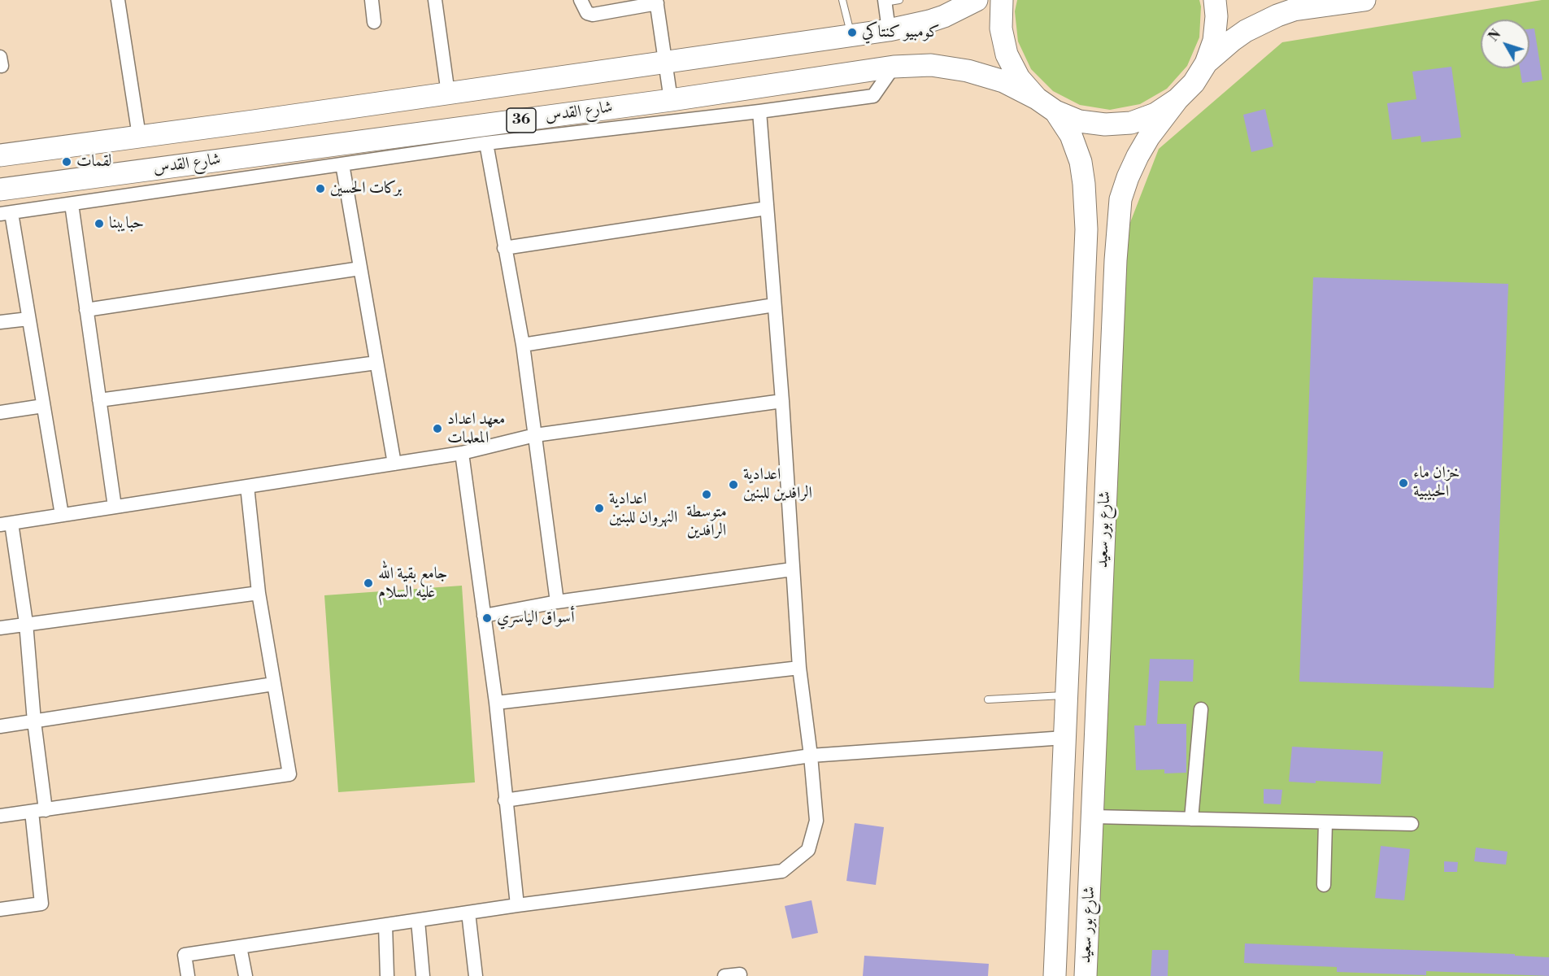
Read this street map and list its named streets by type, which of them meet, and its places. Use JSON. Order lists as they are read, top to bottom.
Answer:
{
  "streets": {
    "main road": ["شارع القدس", "36", "شارع بور سعيد"]
  },
  "places": [
    "كومبيو كنتاكي",
    "لقمات",
    "بركات الحسين",
    "حبايبنا",
    "معهد اعداد المعلمات",
    "خزان ماء الحبيبية",
    "اعدادية الرافدين للبنين",
    "متوسطة الرافدين",
    "اعدادية النهروان للبنين",
    "جامع بقية الله عليه السلام",
    "أسواق الياسري"
  ],
  "north": "top left"
}
